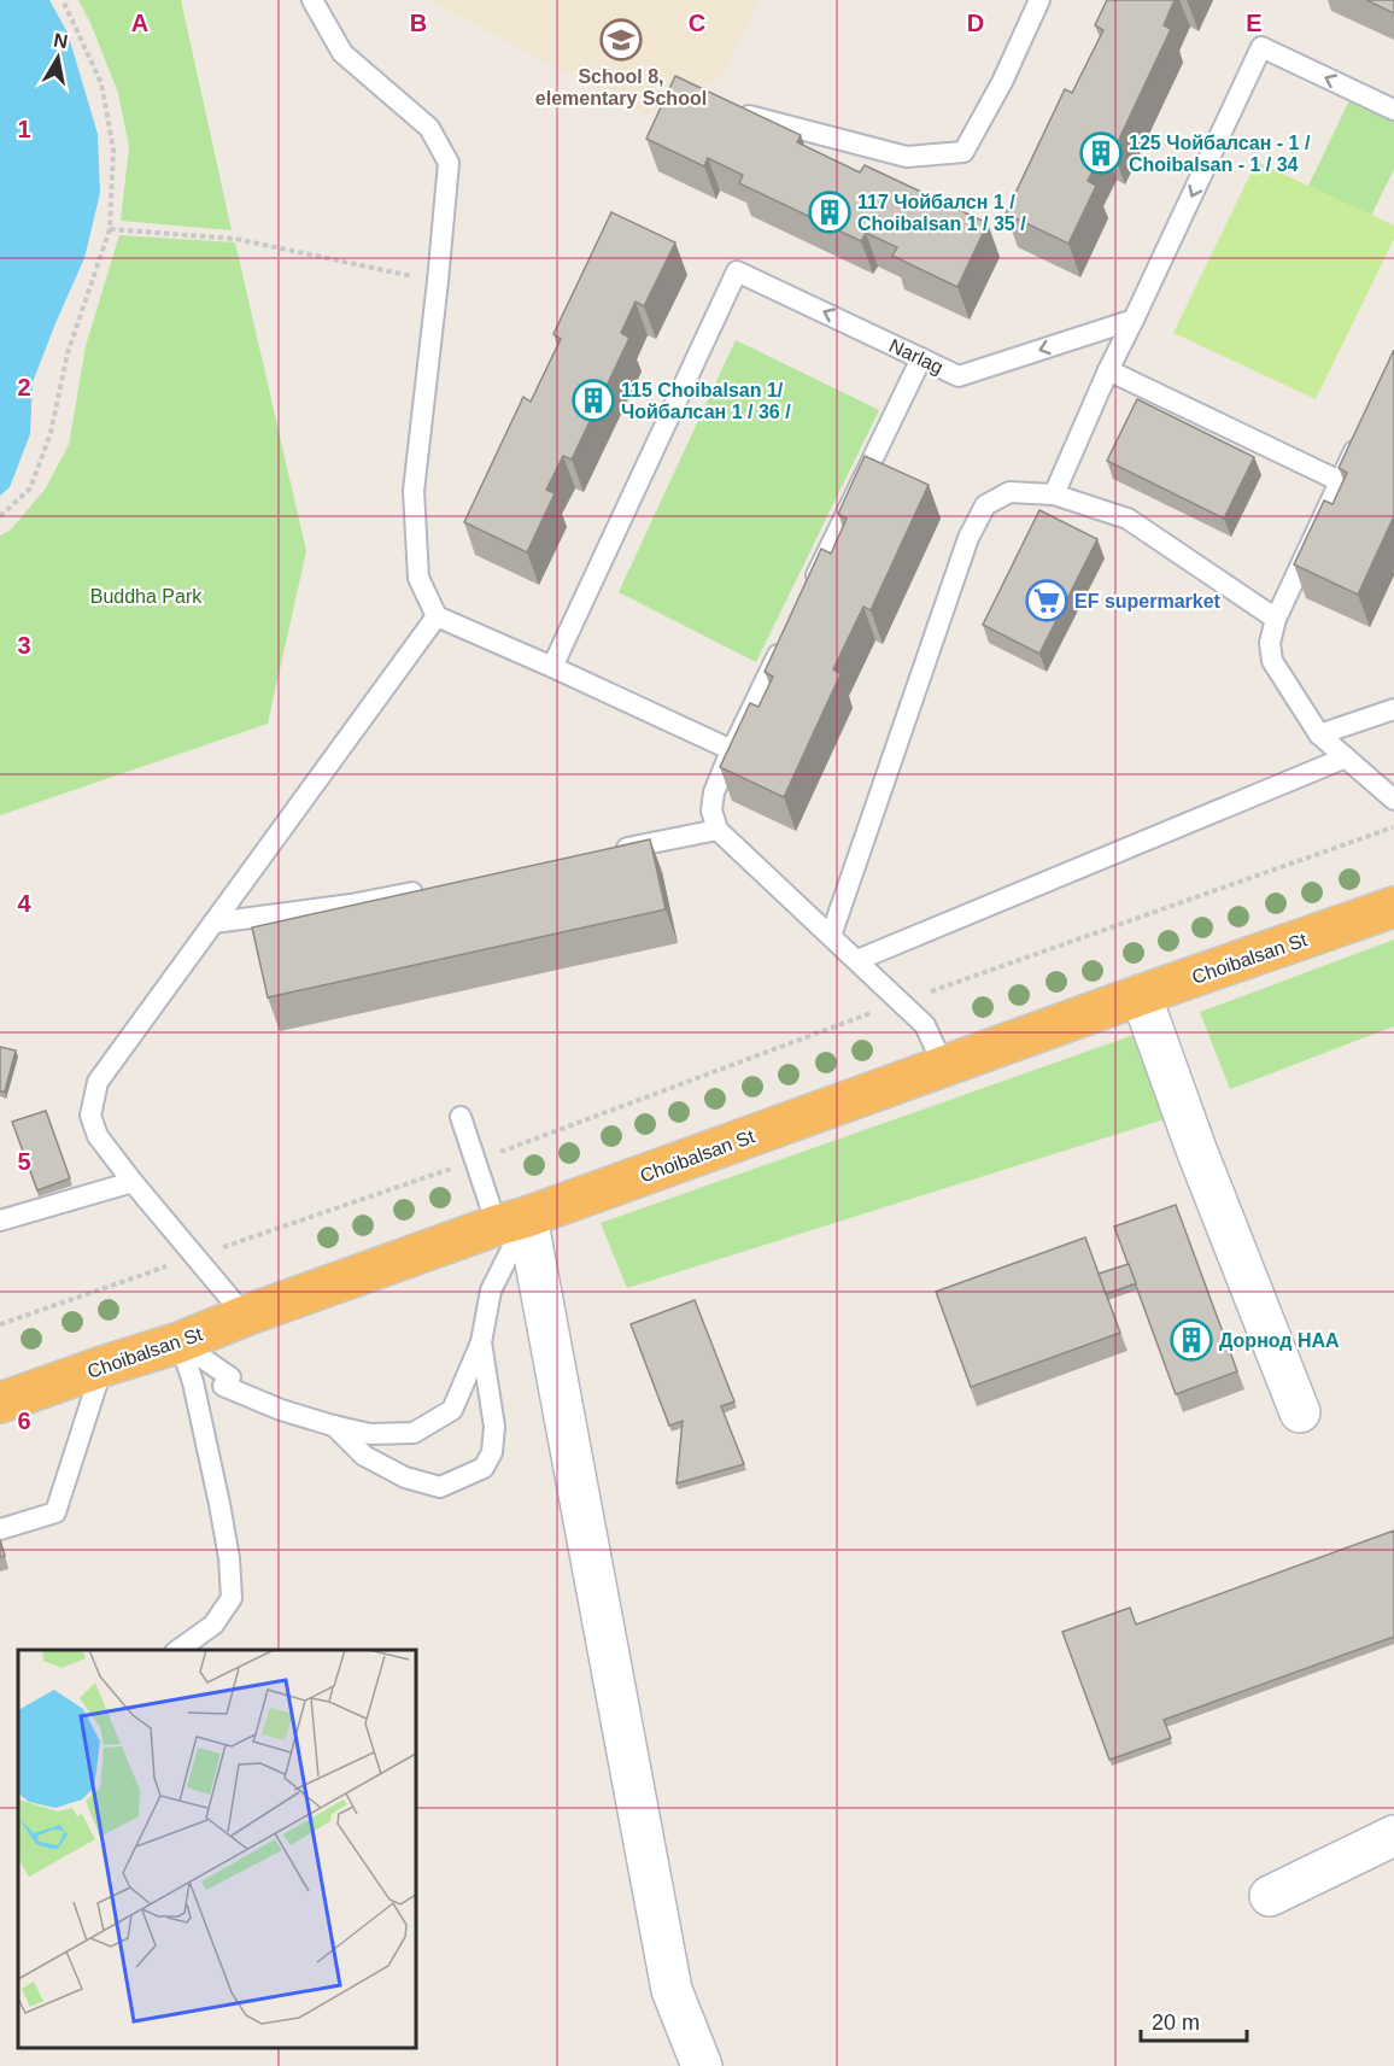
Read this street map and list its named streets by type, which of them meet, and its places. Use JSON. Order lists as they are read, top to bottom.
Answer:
{
  "streets": {
    "highway": ["Choibalsan St"],
    "lane": ["Narlag"]
  },
  "parks": ["Buddha Park"],
  "places": {
    "school or university": ["School 8, elementary School"],
    "building": [
      "125 Чойбалсан - 1 / Choibalsan - 1 / 34",
      "117 Чойбалсн 1 / Choibalsan 1 / 35 /",
      "115 Choibalsan 1/ Чойбалсан 1 / 36 /",
      "Дорнод НАА"
    ],
    "supermarket": ["EF supermarket"]
  },
  "scale_bar": "20 m",
  "north": "top",
  "grid": {
    "columns": [
      "A",
      "B",
      "C",
      "D",
      "E"
    ],
    "rows": [
      "1",
      "2",
      "3",
      "4",
      "5",
      "6"
    ]
  }
}
